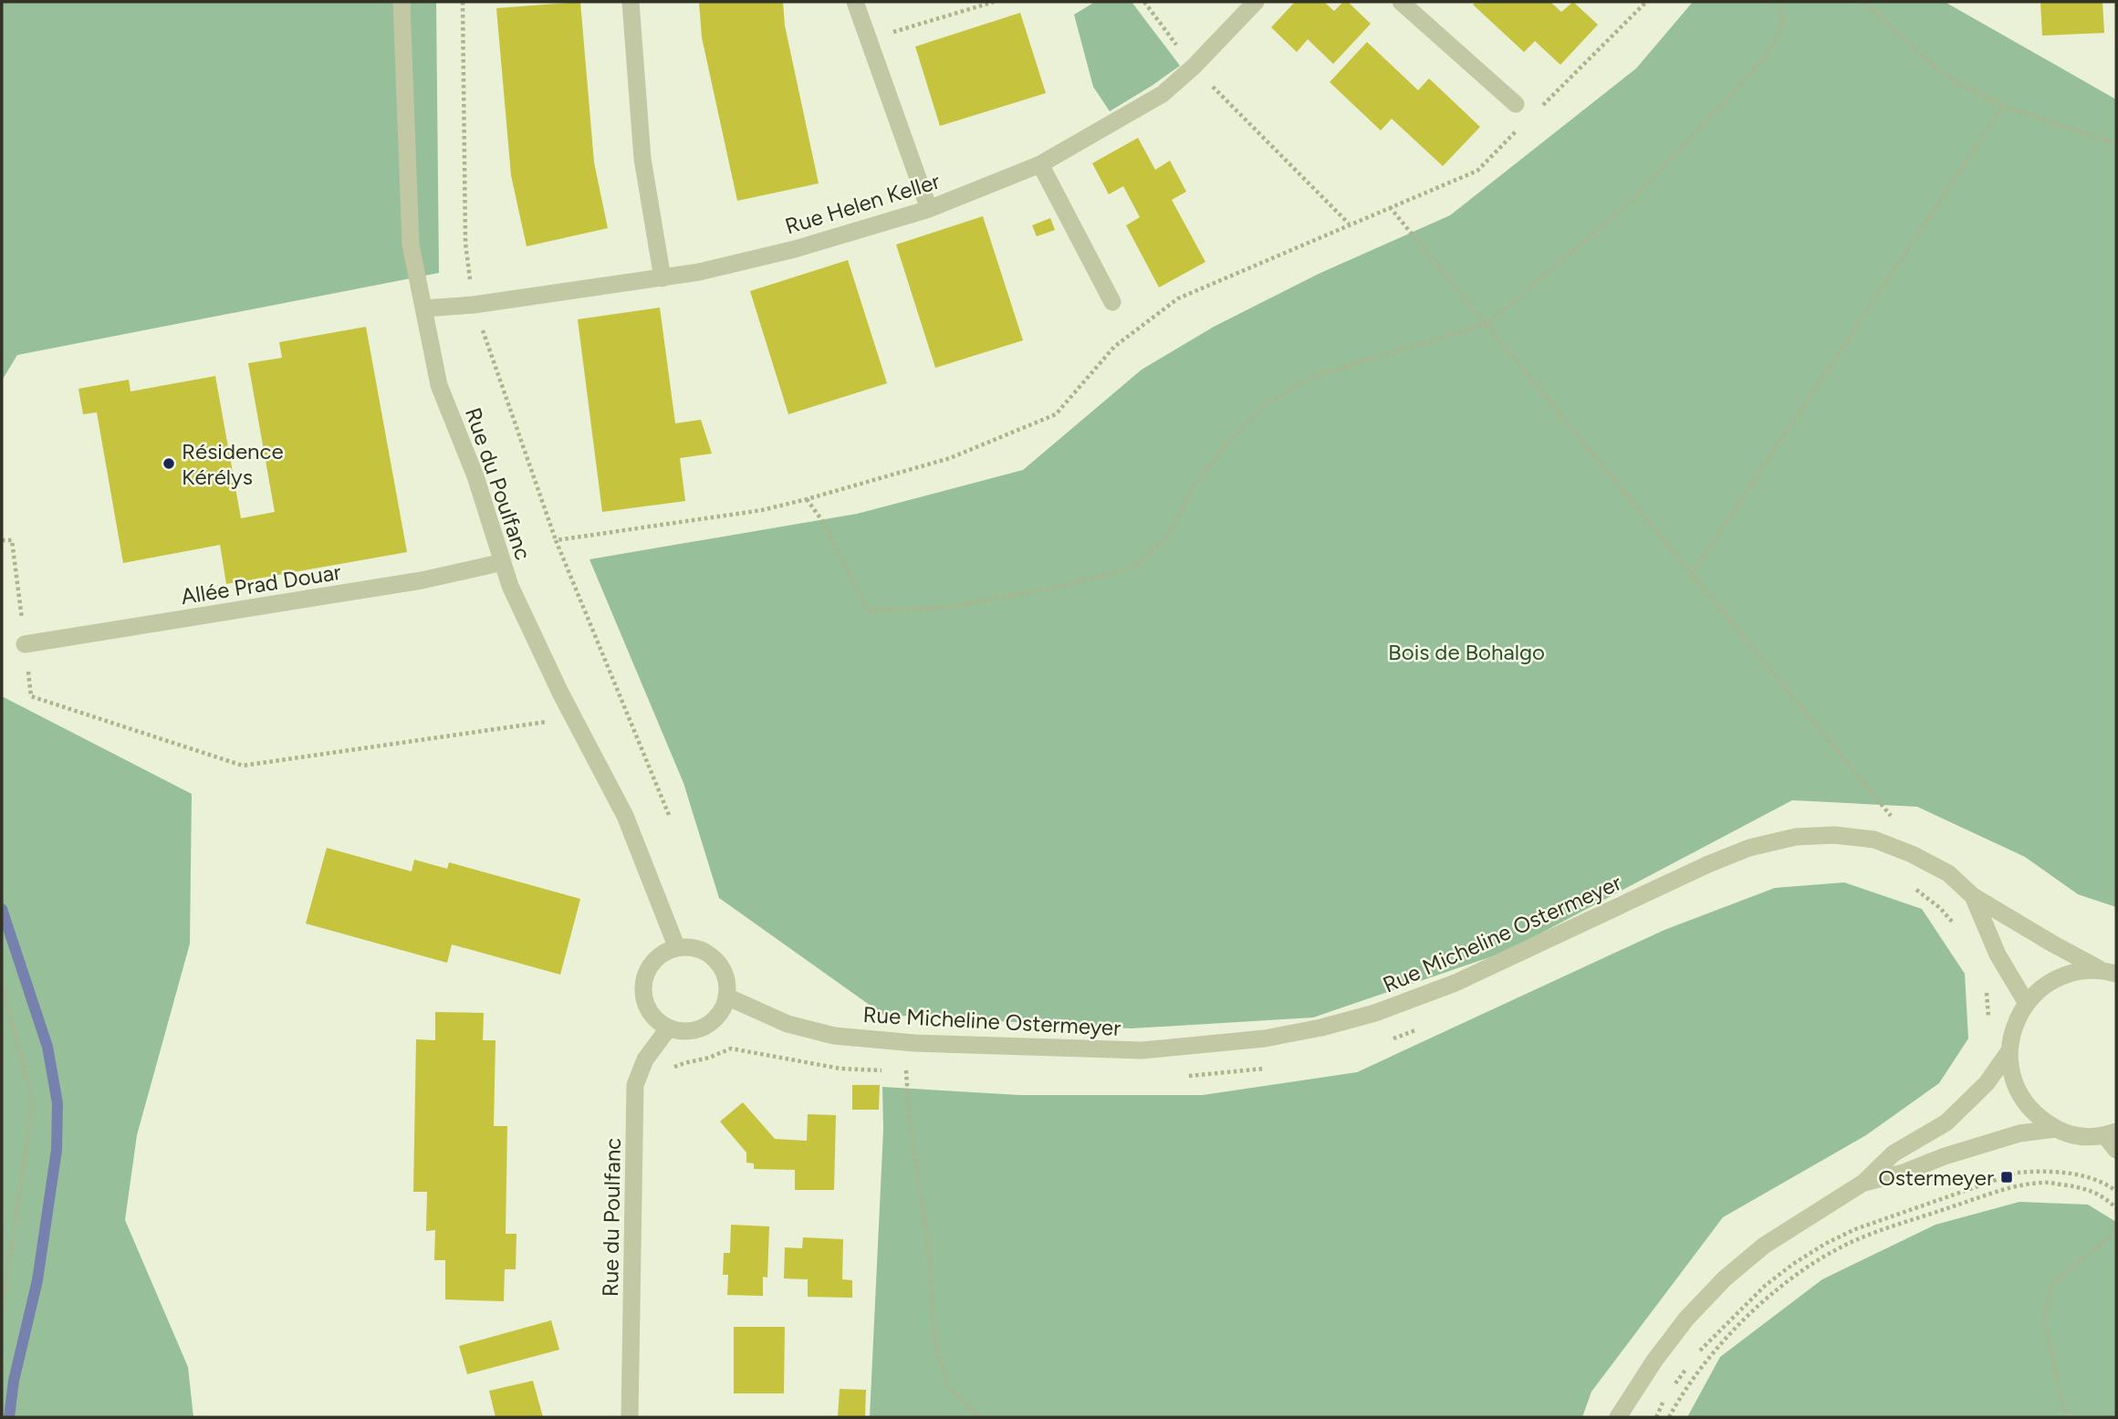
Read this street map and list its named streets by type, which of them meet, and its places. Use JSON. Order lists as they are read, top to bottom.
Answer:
{
  "streets": {
    "street": [
      "Rue Helen Keller",
      "Rue du Poulfanc",
      "Allée Prad Douar",
      "Rue Micheline Ostermeyer"
    ]
  },
  "crossings": [
    ["Rue Helen Keller", "Rue du Poulfanc"],
    ["Rue du Poulfanc", "Allée Prad Douar"],
    ["Rue du Poulfanc", "Rue Micheline Ostermeyer"]
  ],
  "parks": ["Bois de Bohalgo"],
  "places": {
    "other": ["Résidence Kérélys"],
    "transit": ["Ostermeyer"]
  }
}
